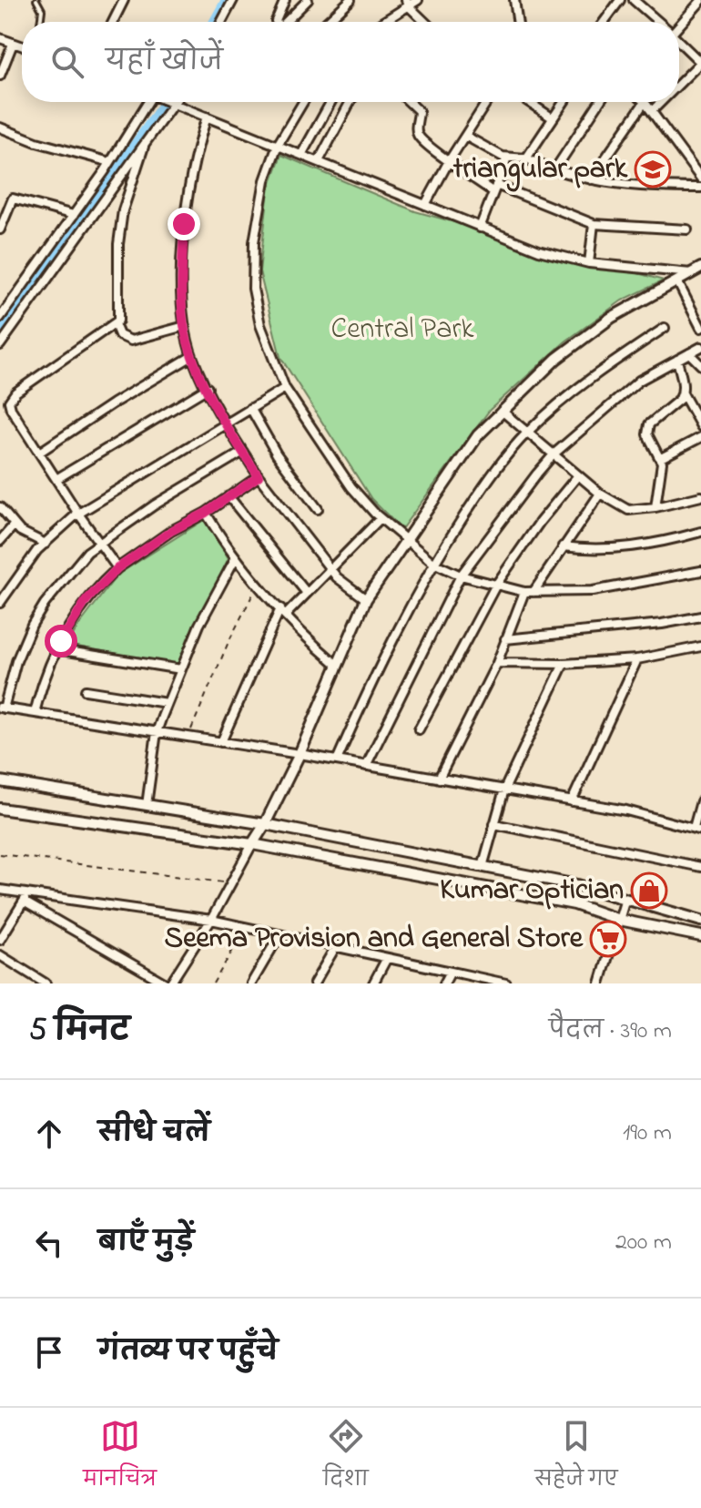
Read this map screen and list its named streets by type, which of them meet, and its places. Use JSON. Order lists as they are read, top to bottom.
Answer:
{
  "parks": ["Central Park"],
  "places": {
    "school or university": ["triangular park"],
    "shop": ["Kumar Optician"],
    "supermarket": ["Seema Provision and General Store"]
  },
  "page": {
    "search": "यहाँ खोजें",
    "heading": ["5 मिनट", "पैदल · 390 m"],
    "list": [
      ["सीधे चलें", "190 m"],
      ["बाएँ मुड़ें", "200 m"],
      "गंतव्य पर पहुँचे"
    ],
    "nav": ["मानचित्र", "दिशा", "सहेजे गए"]
  }
}
